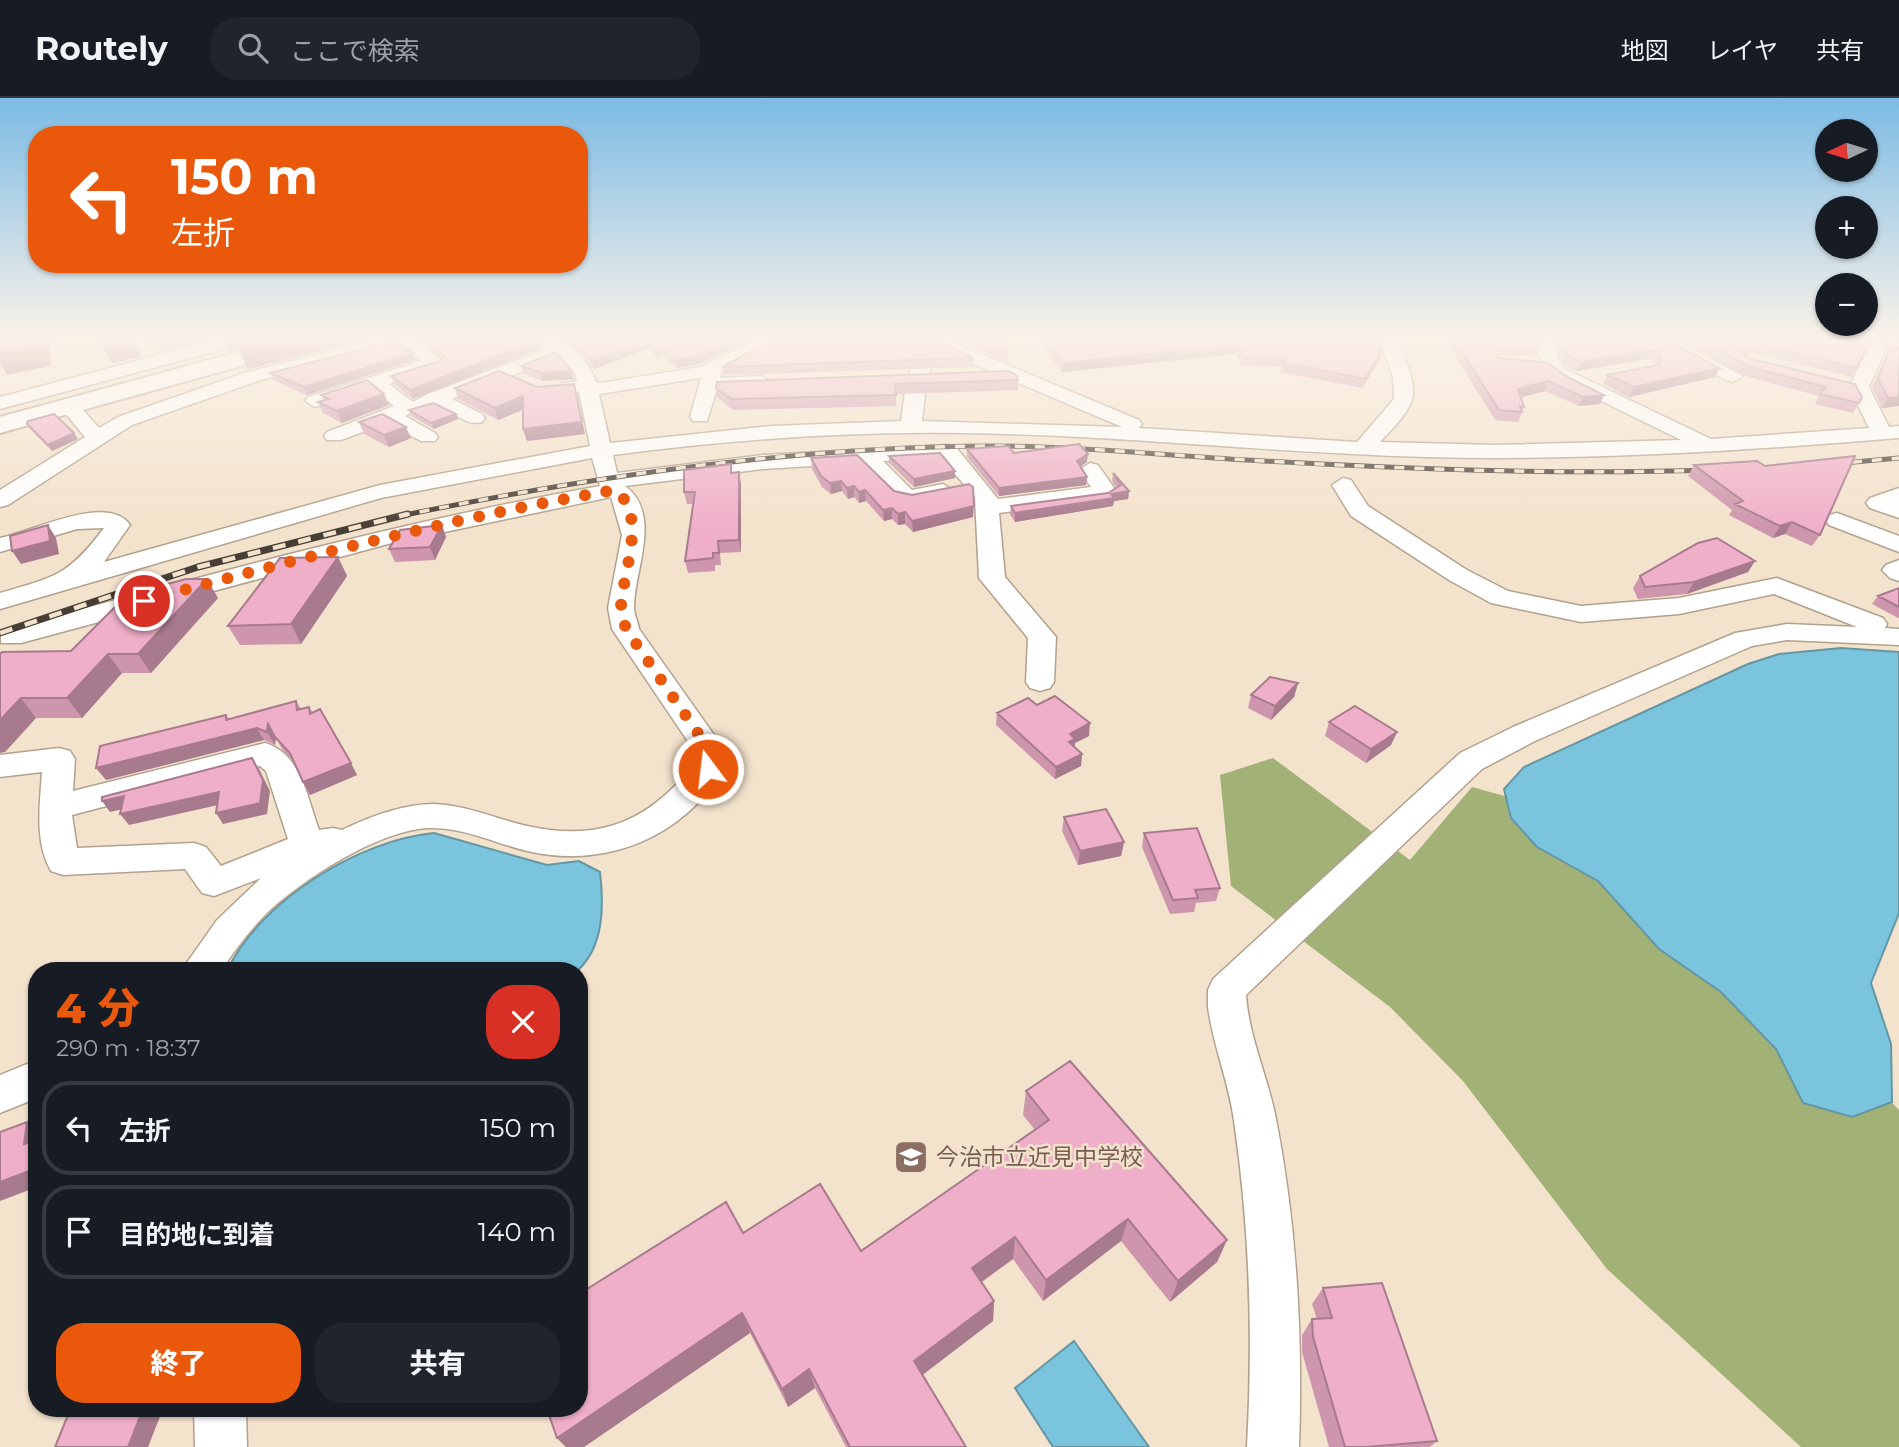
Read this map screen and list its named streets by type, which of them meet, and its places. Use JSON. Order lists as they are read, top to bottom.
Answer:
{
  "places": {
    "school or university": ["今治市立近見中学校"]
  },
  "north": "left",
  "page": {
    "header": "Routely",
    "search": "ここで検索",
    "nav": ["地図", "レイヤ", "共有"],
    "map_buttons": ["+", "−"],
    "turn": ["150 m", "左折"],
    "heading": ["4 分", "290 m · 18:37"],
    "list": [
      {
        "name": "左折",
        "value": "150 m"
      },
      {
        "name": "目的地に到着",
        "value": "140 m"
      }
    ],
    "buttons": ["終了", "共有"]
  }
}
